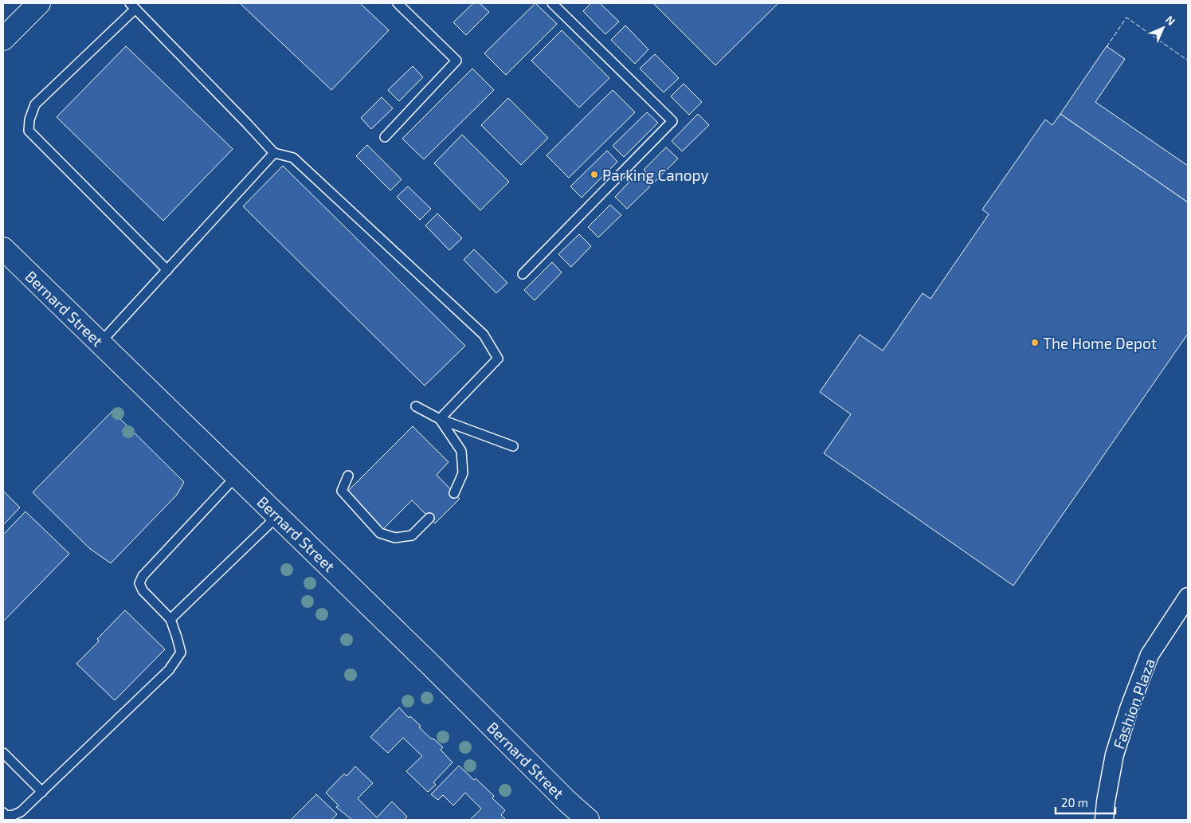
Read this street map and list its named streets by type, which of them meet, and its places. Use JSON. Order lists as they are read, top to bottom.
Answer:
{
  "streets": {
    "street": ["Bernard Street", "Fashion Plaza"]
  },
  "places": ["Parking Canopy", "The Home Depot"],
  "scale_bar": "20 m",
  "north": "top right"
}
